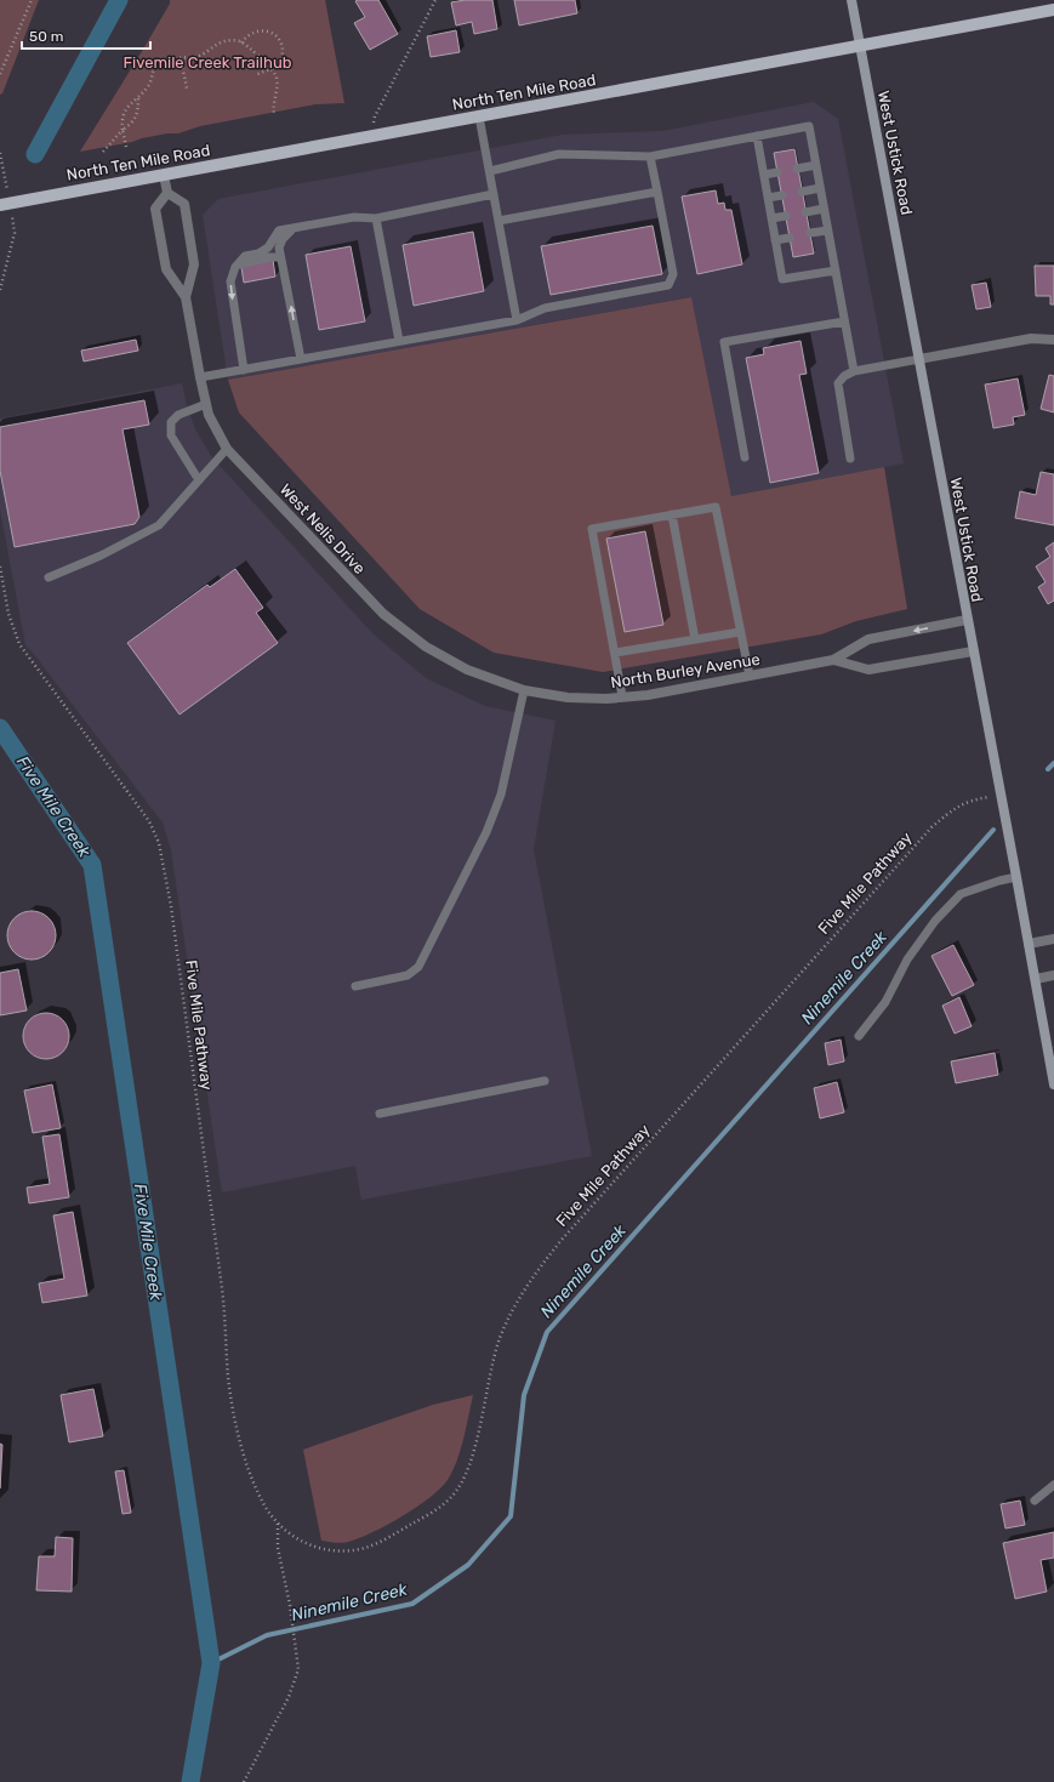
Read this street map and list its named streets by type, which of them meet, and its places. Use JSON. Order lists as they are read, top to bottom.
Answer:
{
  "streets": {
    "main road": ["North Ten Mile Road", "West Ustick Road"],
    "street": ["West Nelis Drive", "North Burley Avenue"],
    "path": ["Five Mile Pathway"]
  },
  "crossings": [
    ["North Ten Mile Road", "West Ustick Road"],
    ["West Ustick Road", "North Burley Avenue"],
    ["West Ustick Road", "Five Mile Pathway"],
    ["West Nelis Drive", "North Burley Avenue"]
  ],
  "water": ["Five Mile Creek", "Ninemile Creek"],
  "parks": ["Fivemile Creek Trailhub"],
  "scale_bar": "50 m"
}
